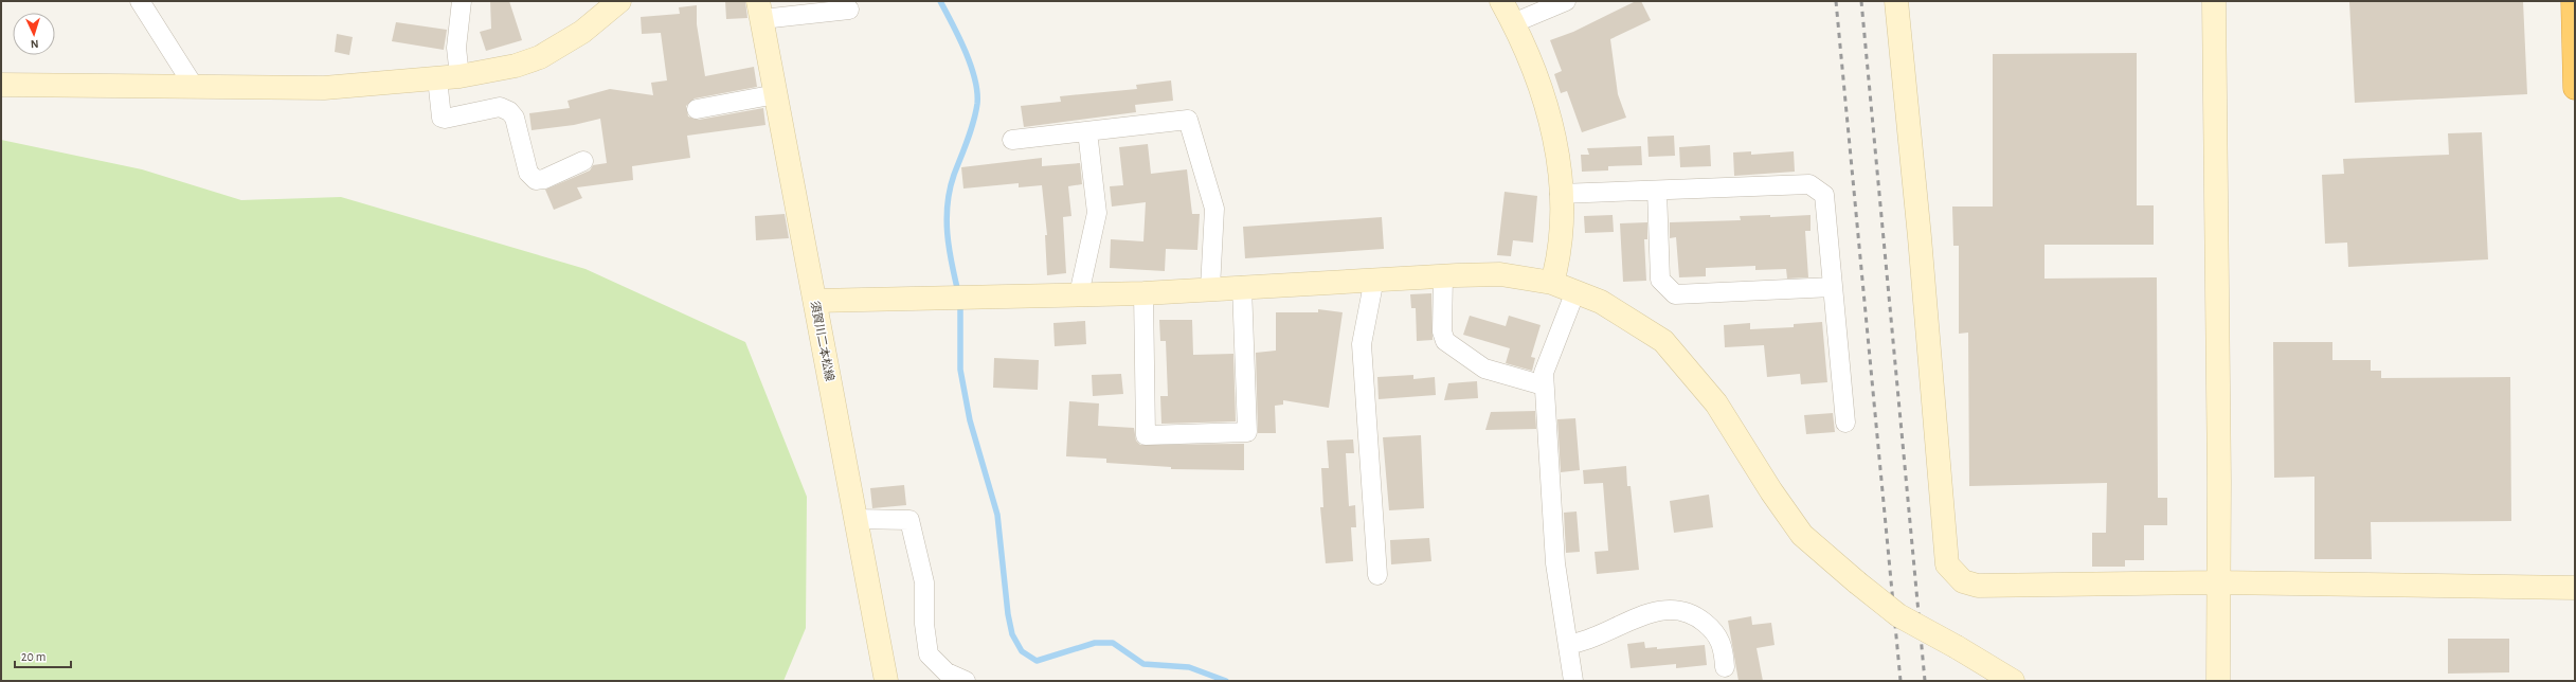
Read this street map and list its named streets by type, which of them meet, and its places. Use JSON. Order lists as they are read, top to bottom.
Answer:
{
  "streets": {
    "street": ["須賀川二本松線"]
  },
  "scale_bar": "20 m",
  "north": "bottom"
}
